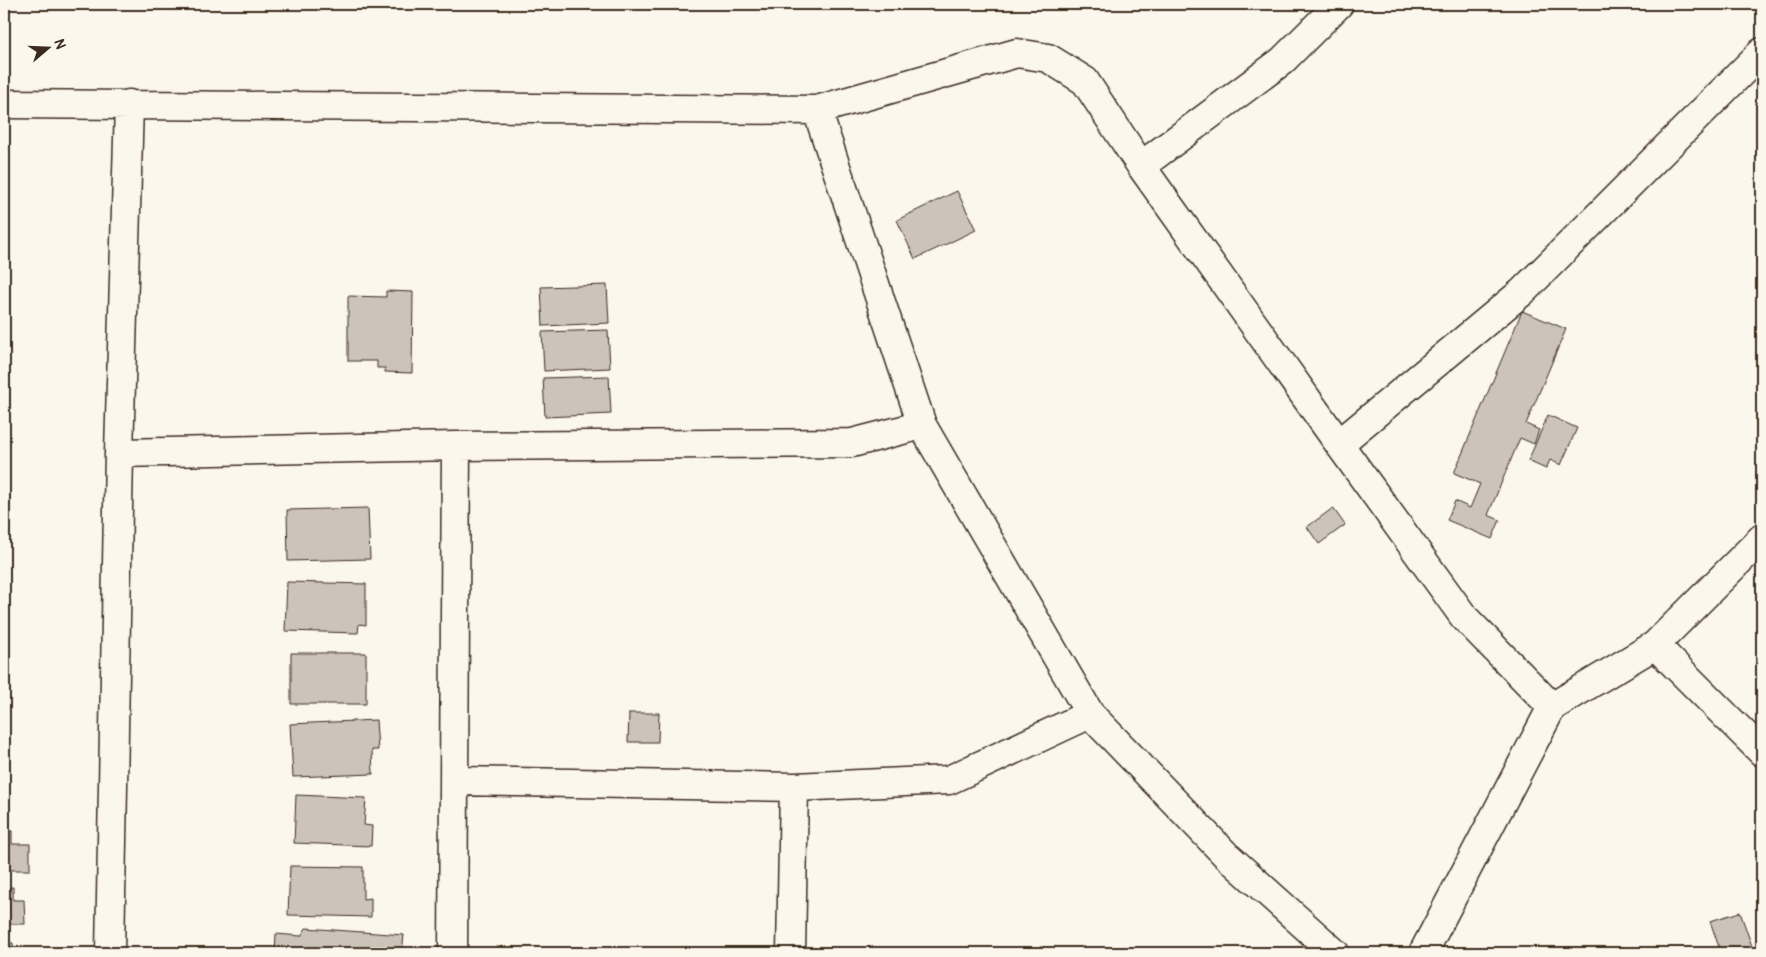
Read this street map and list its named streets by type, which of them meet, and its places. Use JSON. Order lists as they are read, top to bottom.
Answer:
{
  "north": "right"
}
